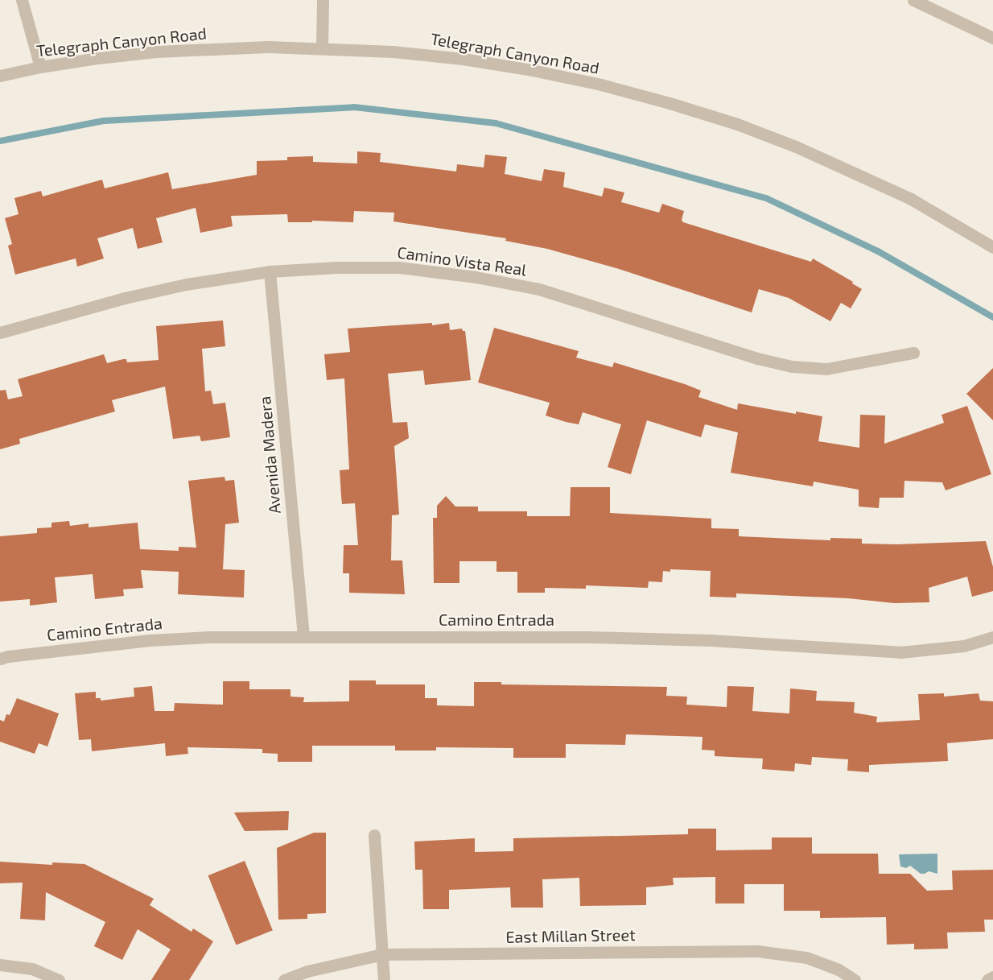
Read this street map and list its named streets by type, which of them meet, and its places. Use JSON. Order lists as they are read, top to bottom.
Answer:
{
  "streets": {
    "street": [
      "Telegraph Canyon Road",
      "Camino Vista Real",
      "Avenida Madera",
      "Camino Entrada",
      "East Millan Street"
    ]
  },
  "crossings": [
    ["Camino Vista Real", "Avenida Madera"],
    ["Avenida Madera", "Camino Entrada"]
  ]
}
